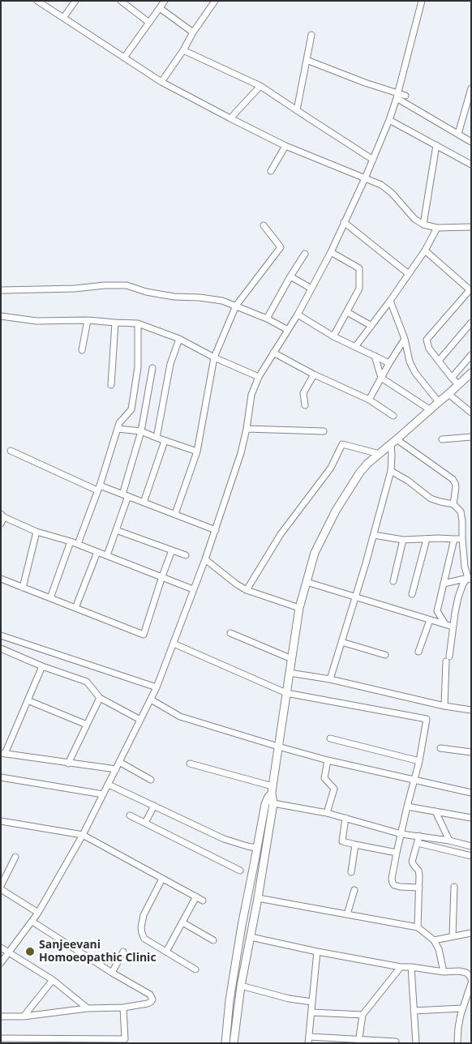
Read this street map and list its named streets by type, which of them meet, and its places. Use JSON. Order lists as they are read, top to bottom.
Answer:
{
  "places": ["Sanjeevani Homoeopathic Clinic"]
}
